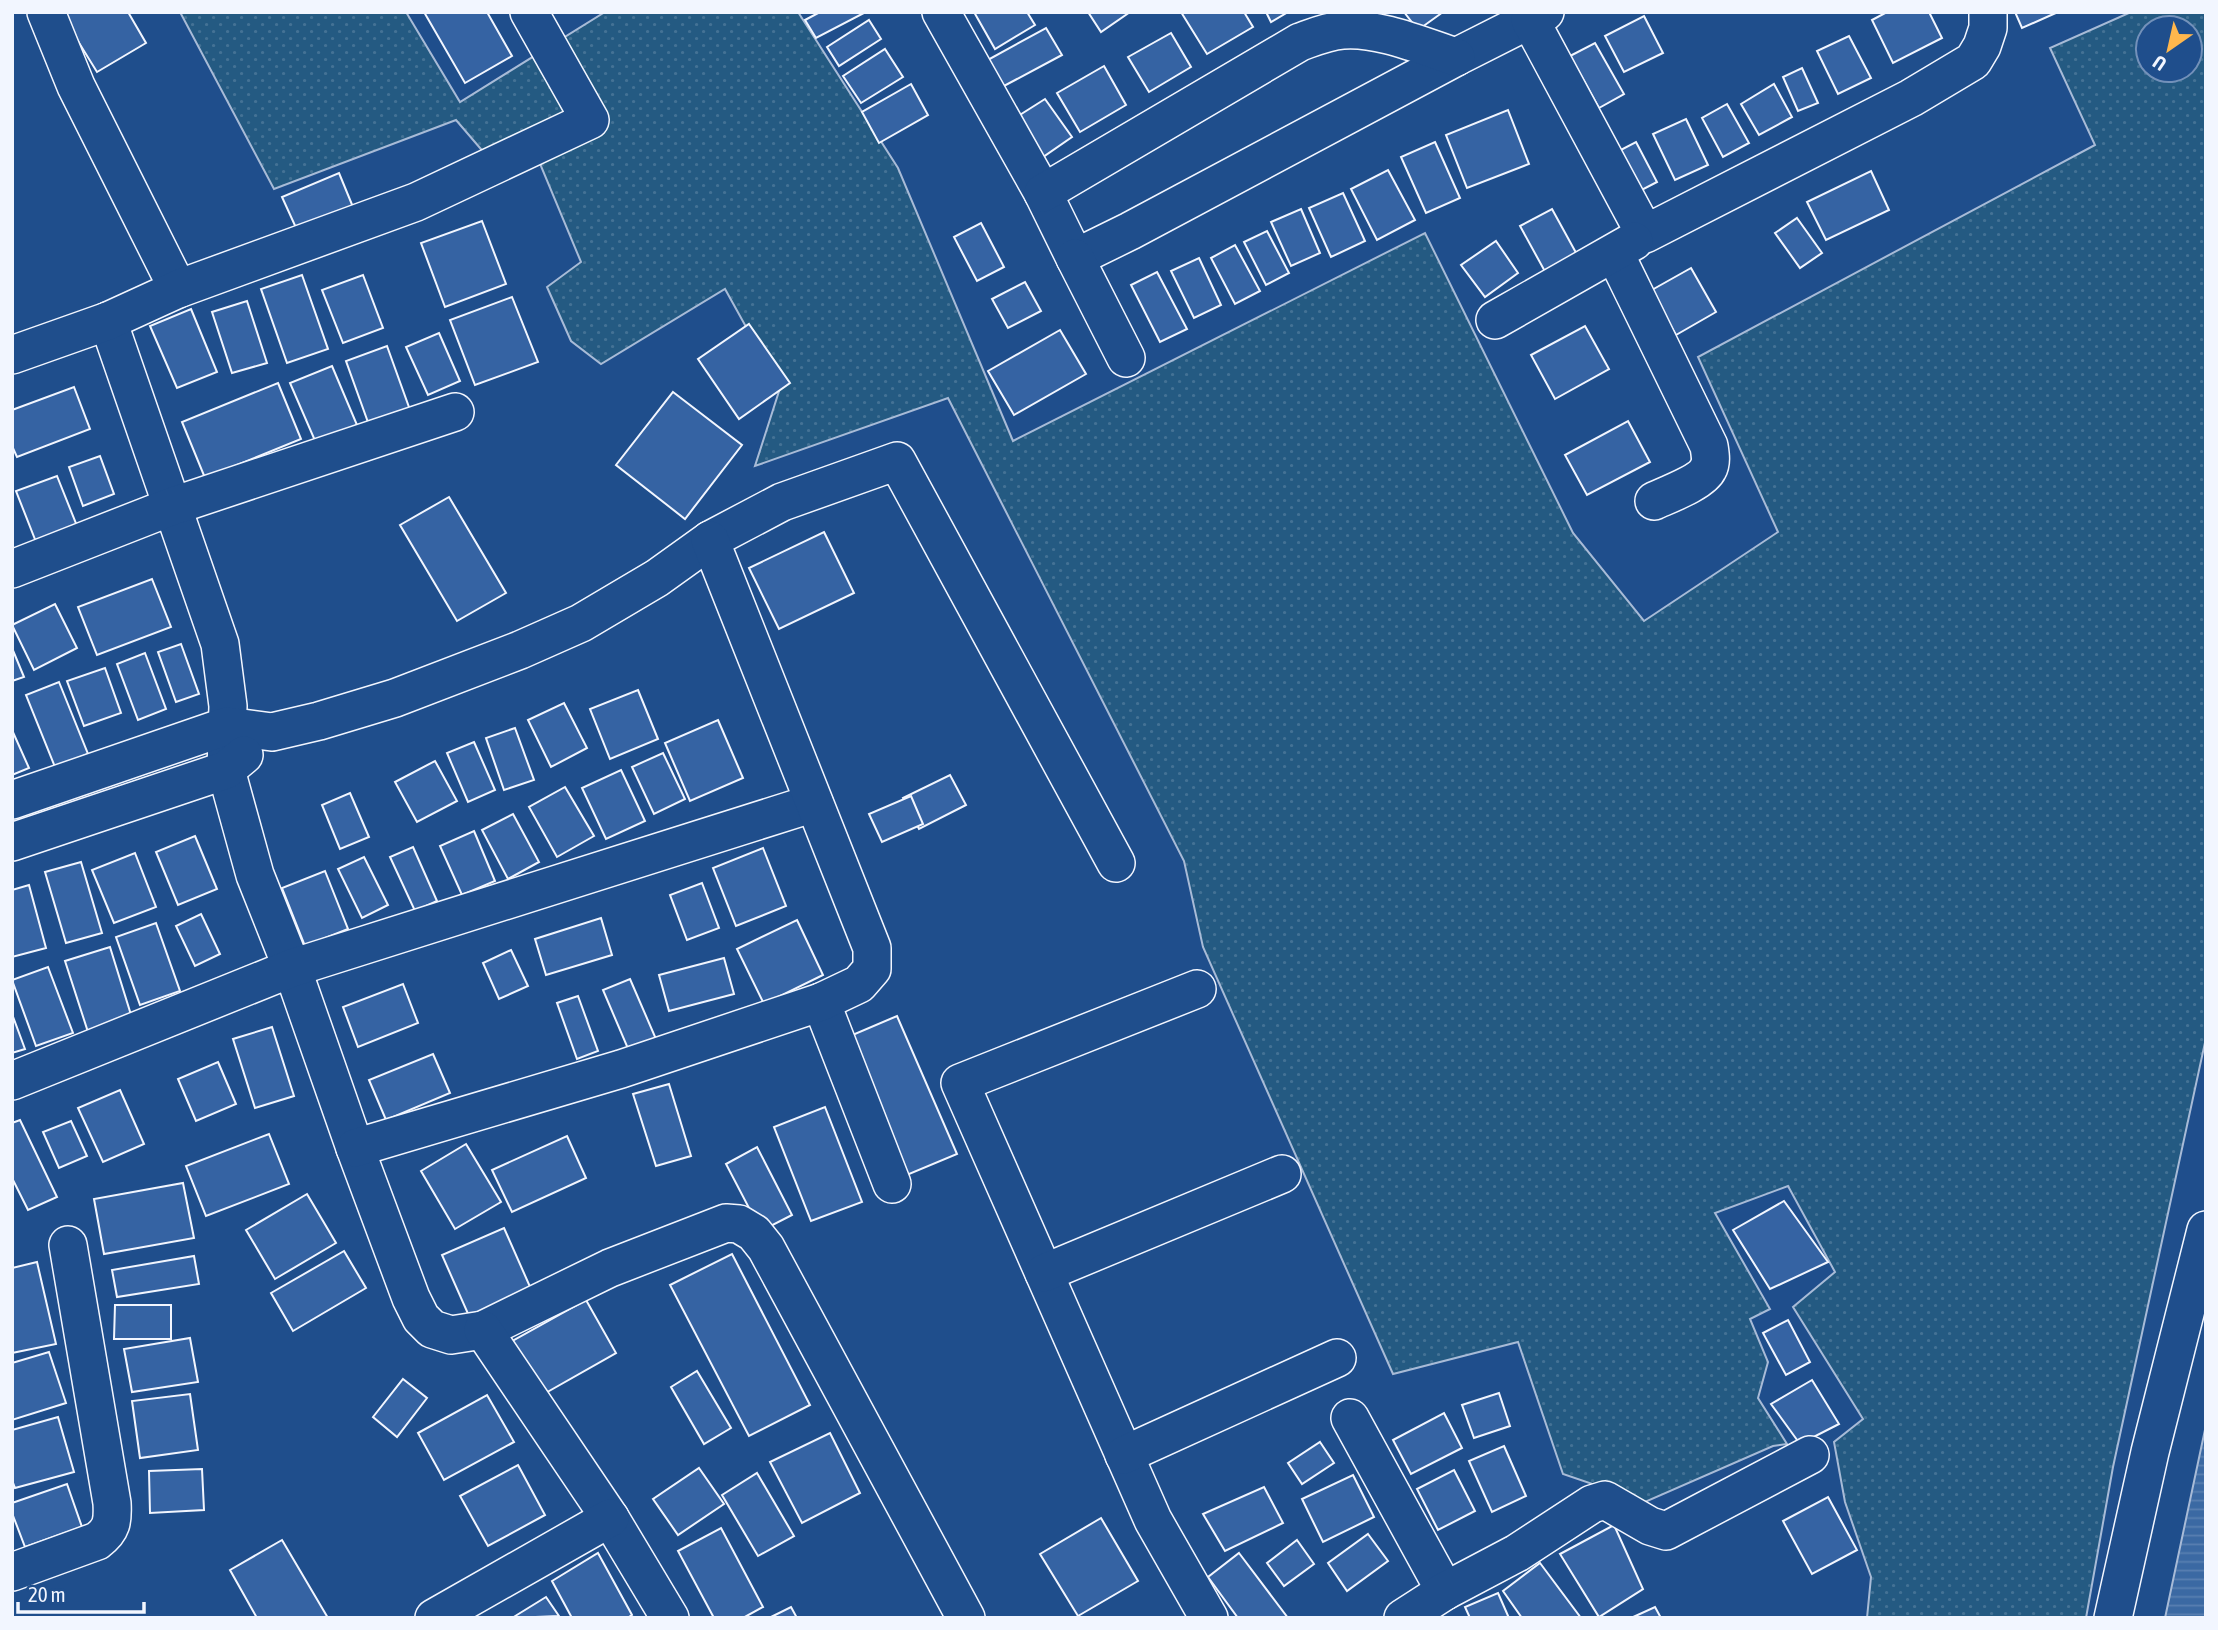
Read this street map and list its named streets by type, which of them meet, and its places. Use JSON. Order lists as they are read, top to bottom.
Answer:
{
  "scale_bar": "20 m",
  "north": "bottom left"
}
